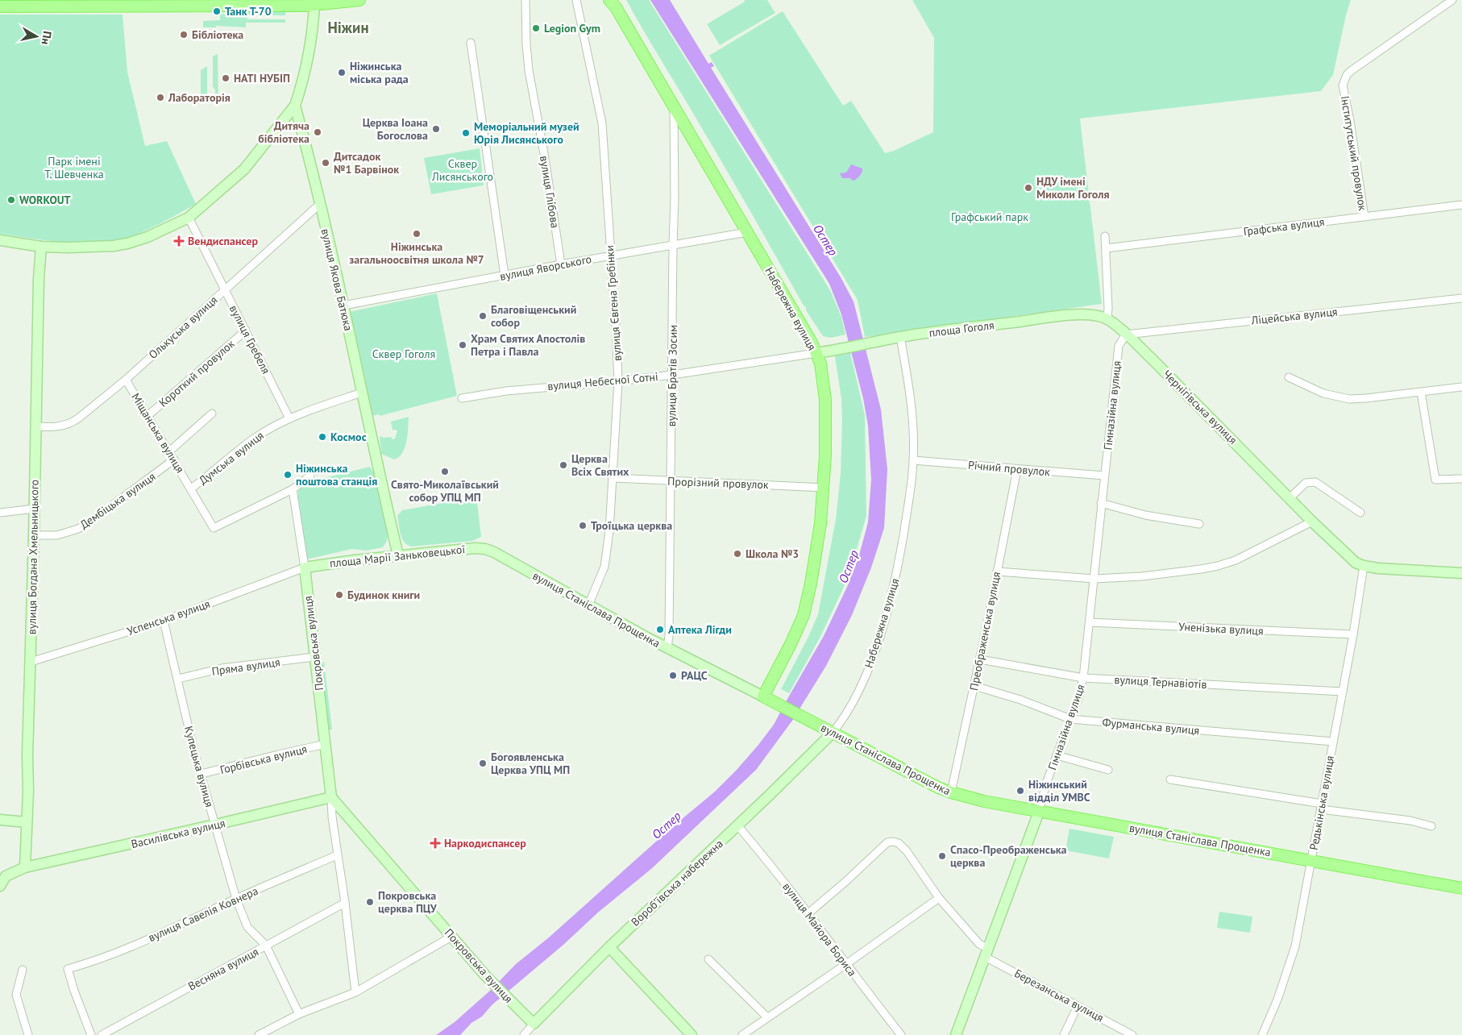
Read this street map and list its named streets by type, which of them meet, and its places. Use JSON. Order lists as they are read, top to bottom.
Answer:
{
  "streets": {
    "main road": ["Набережна вулиця", "вулиця Станіслава Прощенка"],
    "street": [
      "Інститутський провулок",
      "вулиця Глібова",
      "Графська вулиця",
      "вулиця Яворського",
      "вулиця Якова Батюка",
      "вулиця Євгена Гребінки",
      "Ліцейська вулиця",
      "Олькуська вулиця",
      "площа Гоголя",
      "вулиця Гребеля",
      "Короткий провулок",
      "вулиця Братів Зосим",
      "вулиця Небесної Сотні",
      "Гімназійна вулиця",
      "Чернігівська вулиця",
      "Міщанська вулиця",
      "Думська вулиця",
      "Річний провулок",
      "Прорізний провулок",
      "Дембіцька вулиця",
      "площа Марії Заньковецької",
      "вулиця Богдана Хмельницького",
      "Успенська вулиця",
      "Уненізька вулиця",
      "Преображенська вулиця",
      "Покровська вулиця",
      "Пряма вулиця",
      "вулиця Тернавіотів",
      "Фурманська вулиця",
      "Горбівська вулиця",
      "Купецька вулиця",
      "Редькінська вулиця",
      "Василівська вулиця",
      "Воробʼївська набережна",
      "вулиця Савелія Ковнера",
      "вулиця Майора Бориса",
      "Весняна вулиця",
      "Березанська вулиця"
    ]
  },
  "crossings": [
    ["Інститутський провулок", "Графська вулиця"],
    ["вулиця Глібова", "вулиця Яворського"],
    ["вулиця Яворського", "вулиця Якова Батюка"],
    ["вулиця Яворського", "вулиця Євгена Гребінки"],
    ["вулиця Яворського", "Набережна вулиця"],
    ["вулиця Яворського", "вулиця Братів Зосим"],
    ["вулиця Якова Батюка", "Олькуська вулиця"],
    ["вулиця Якова Батюка", "Думська вулиця"],
    ["вулиця Якова Батюка", "площа Марії Заньковецької"],
    ["вулиця Євгена Гребінки", "вулиця Небесної Сотні"],
    ["вулиця Євгена Гребінки", "Прорізний провулок"],
    ["вулиця Євгена Гребінки", "вулиця Станіслава Прощенка"],
    ["Набережна вулиця", "площа Гоголя"],
    ["Набережна вулиця", "вулиця Братів Зосим"],
    ["Набережна вулиця", "вулиця Небесної Сотні"],
    ["Набережна вулиця", "Річний провулок"],
    ["Набережна вулиця", "Прорізний провулок"],
    ["Набережна вулиця", "вулиця Станіслава Прощенка"],
    ["Набережна вулиця", "Воробʼївська набережна"],
    ["Ліцейська вулиця", "Гімназійна вулиця"],
    ["Ліцейська вулиця", "Чернігівська вулиця"],
    ["Олькуська вулиця", "вулиця Гребеля"],
    ["Олькуська вулиця", "Міщанська вулиця"],
    ["Олькуська вулиця", "вулиця Богдана Хмельницького"],
    ["площа Гоголя", "вулиця Небесної Сотні"],
    ["площа Гоголя", "Чернігівська вулиця"],
    ["вулиця Гребеля", "Короткий провулок"],
    ["вулиця Гребеля", "Думська вулиця"],
    ["Короткий провулок", "Міщанська вулиця"],
    ["вулиця Братів Зосим", "вулиця Небесної Сотні"],
    ["вулиця Братів Зосим", "Прорізний провулок"],
    ["вулиця Братів Зосим", "вулиця Станіслава Прощенка"],
    ["Гімназійна вулиця", "Чернігівська вулиця"],
    ["Гімназійна вулиця", "Річний провулок"],
    ["Гімназійна вулиця", "вулиця Станіслава Прощенка"],
    ["Гімназійна вулиця", "Уненізька вулиця"],
    ["Гімназійна вулиця", "вулиця Тернавіотів"],
    ["Гімназійна вулиця", "Фурманська вулиця"],
    ["Гімназійна вулиця", "Березанська вулиця"],
    ["Чернігівська вулиця", "Редькінська вулиця"],
    ["Міщанська вулиця", "Думська вулиця"],
    ["Міщанська вулиця", "Дембіцька вулиця"],
    ["Міщанська вулиця", "Покровська вулиця"],
    ["Річний провулок", "Преображенська вулиця"],
    ["Дембіцька вулиця", "вулиця Богдана Хмельницького"],
    ["площа Марії Заньковецької", "вулиця Станіслава Прощенка"],
    ["площа Марії Заньковецької", "Успенська вулиця"],
    ["площа Марії Заньковецької", "Покровська вулиця"],
    ["вулиця Богдана Хмельницького", "Успенська вулиця"],
    ["вулиця Богдана Хмельницького", "Василівська вулиця"],
    ["вулиця Станіслава Прощенка", "Преображенська вулиця"],
    ["вулиця Станіслава Прощенка", "Редькінська вулиця"],
    ["вулиця Станіслава Прощенка", "Воробʼївська набережна"],
    ["Успенська вулиця", "Покровська вулиця"],
    ["Успенська вулиця", "Купецька вулиця"],
    ["Уненізька вулиця", "Редькінська вулиця"],
    ["Преображенська вулиця", "вулиця Тернавіотів"],
    ["Преображенська вулиця", "Фурманська вулиця"],
    ["Покровська вулиця", "Пряма вулиця"],
    ["Покровська вулиця", "Горбівська вулиця"],
    ["Покровська вулиця", "Василівська вулиця"],
    ["Покровська вулиця", "Воробʼївська набережна"],
    ["Покровська вулиця", "вулиця Савелія Ковнера"],
    ["Покровська вулиця", "Весняна вулиця"],
    ["Пряма вулиця", "Купецька вулиця"],
    ["вулиця Тернавіотів", "Редькінська вулиця"],
    ["Фурманська вулиця", "Редькінська вулиця"],
    ["Горбівська вулиця", "Купецька вулиця"],
    ["Купецька вулиця", "Василівська вулиця"],
    ["Купецька вулиця", "вулиця Савелія Ковнера"],
    ["Купецька вулиця", "Весняна вулиця"],
    ["Воробʼївська набережна", "вулиця Майора Бориса"],
    ["вулиця Майора Бориса", "Березанська вулиця"]
  ],
  "districts": ["Ніжин"],
  "water": ["Остер"],
  "parks": [
    "Парк імені Т. Шевченка",
    "Сквер Лисянського",
    "Графський парк",
    "Сквер Гоголя"
  ],
  "places": {
    "other": [
      "Танк Т-70",
      "Legion Gym",
      "Бібліотека",
      "Ніжинська міська рада",
      "НАТІ НУБІП",
      "Лабораторія",
      "Церква Іоана Богослова",
      "Дитяча бібліотека",
      "Меморіальний музей Юрія Лисянського",
      "Дитсадок №1 Барвінок",
      "НДУ імені Миколи Гоголя",
      "WORKOUT",
      "Ніжинська загальноосвітня школа №7",
      "Благовіщенський собор",
      "Храм Святих Апостолів Петра і Павла",
      "Космос",
      "Церква Всіх Святих",
      "Свято-Миколаївський собор УПЦ МП",
      "Ніжинська поштова станція",
      "Троїцька церква",
      "Школа №3",
      "Будинок книги",
      "Аптека Лігди",
      "РАЦС",
      "Богоявленська Церква УПЦ МП",
      "Ніжинський відділ УМВС",
      "Спасо-Преображенська церква",
      "Покровська церква ПЦУ"
    ],
    "health": ["Вендиспансер", "Наркодиспансер"]
  },
  "north": "right"
}
